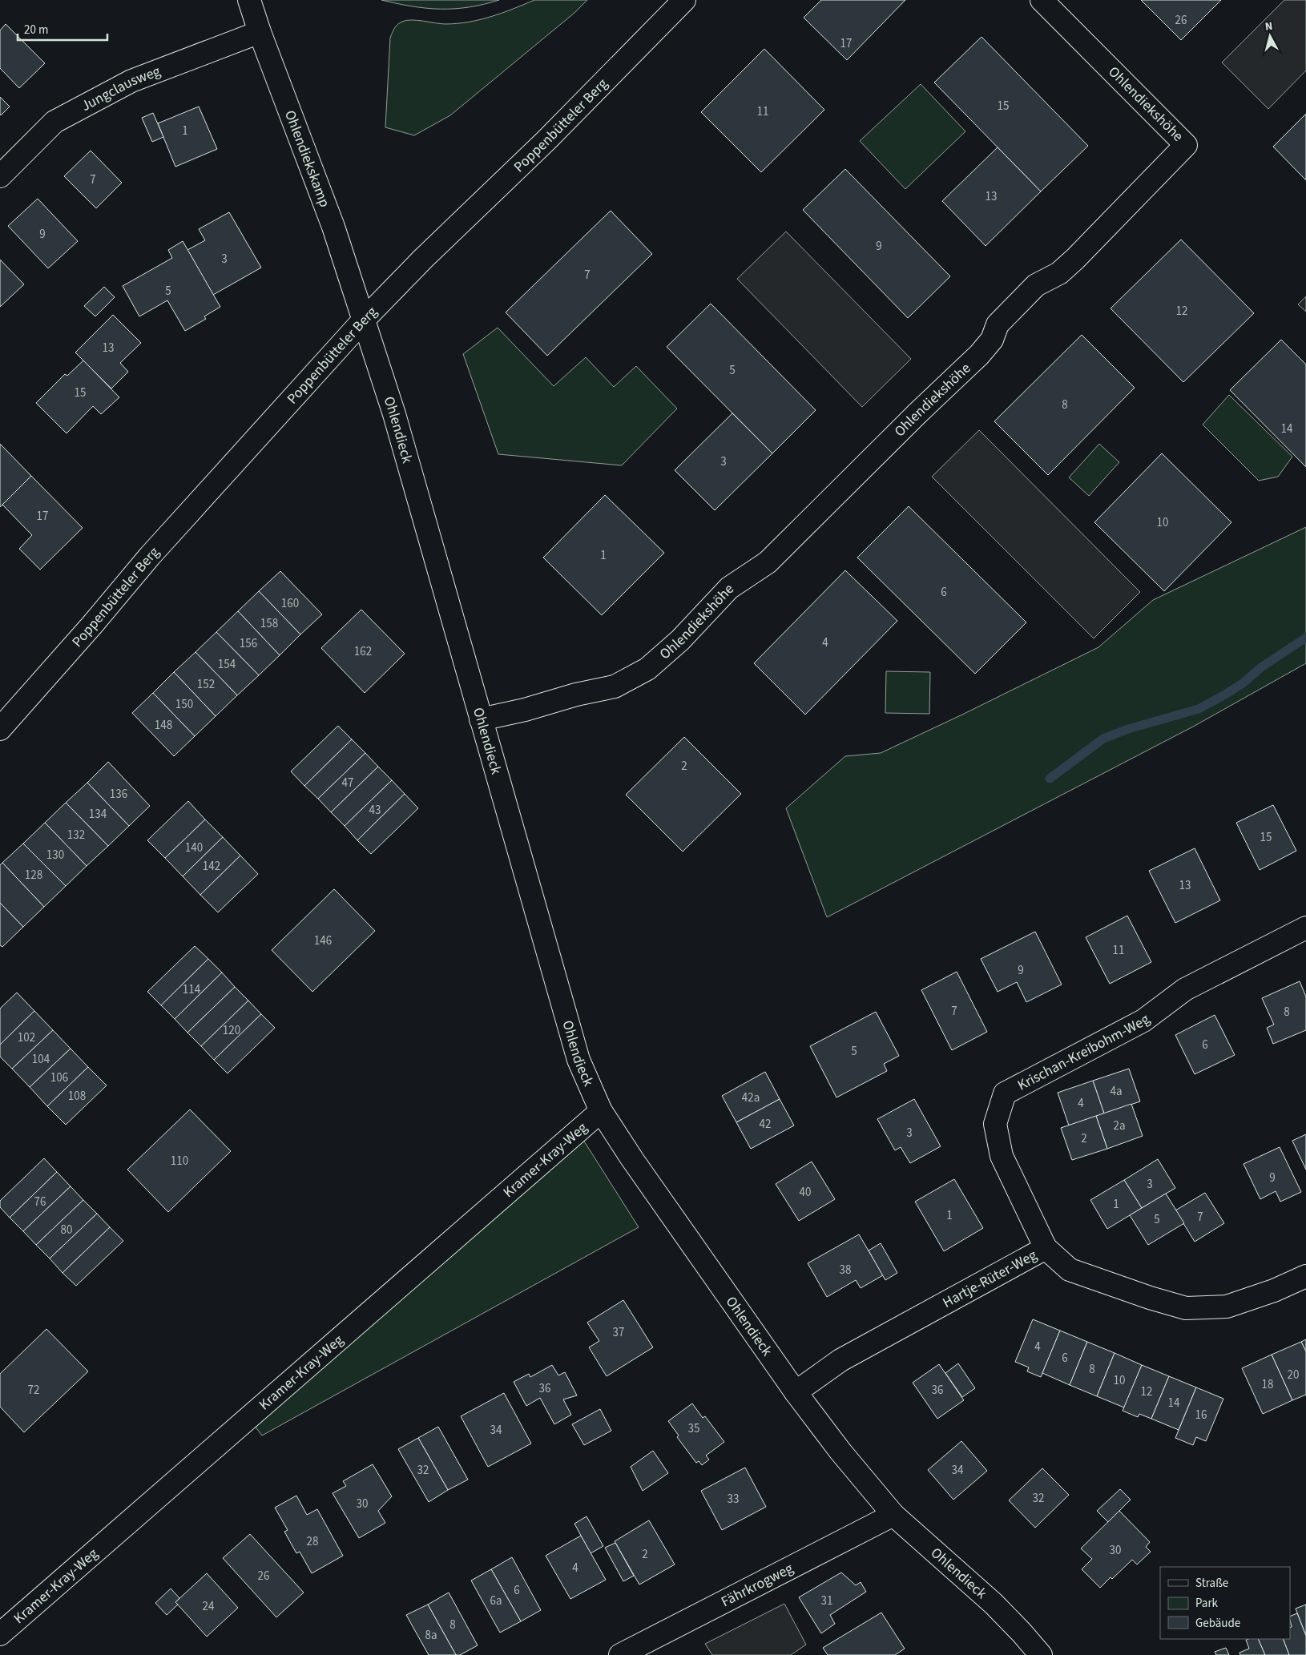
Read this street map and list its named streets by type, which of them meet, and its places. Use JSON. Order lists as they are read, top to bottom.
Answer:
{
  "streets": {
    "street": [
      "Jungclausweg",
      "Ohlendiekshöhe",
      "Poppenbütteler Berg",
      "Ohlendiekskamp",
      "Ohlendieck",
      "Krischan-Kreibohm-Weg",
      "Kramer-Kray-Weg",
      "Hartje-Rüter-Weg",
      "Fährkrogweg"
    ]
  },
  "crossings": [
    ["Jungclausweg", "Ohlendiekskamp"],
    ["Ohlendiekshöhe", "Ohlendieck"],
    ["Poppenbütteler Berg", "Ohlendiekskamp"],
    ["Poppenbütteler Berg", "Ohlendieck"],
    ["Ohlendiekskamp", "Ohlendieck"],
    ["Ohlendieck", "Kramer-Kray-Weg"],
    ["Ohlendieck", "Hartje-Rüter-Weg"],
    ["Ohlendieck", "Fährkrogweg"],
    ["Krischan-Kreibohm-Weg", "Hartje-Rüter-Weg"]
  ],
  "house_numbers": [
    "26",
    "17",
    "15",
    "11",
    "1",
    "7",
    "13",
    "9",
    "9",
    "3",
    "7",
    "5",
    "12",
    "13",
    "5",
    "15",
    "8",
    "14",
    "3",
    "17",
    "10",
    "1",
    "6",
    "160",
    "158",
    "4",
    "156",
    "162",
    "154",
    "152",
    "150",
    "148",
    "2",
    "47",
    "136",
    "43",
    "134",
    "132",
    "15",
    "140",
    "130",
    "142",
    "128",
    "13",
    "146",
    "11",
    "9",
    "114",
    "7",
    "8",
    "120",
    "102",
    "6",
    "5",
    "104",
    "106",
    "4a",
    "108",
    "42a",
    "4",
    "42",
    "2a",
    "3",
    "2",
    "110",
    "9",
    "3",
    "40",
    "76",
    "1",
    "1",
    "7",
    "5",
    "80",
    "38",
    "37",
    "4",
    "6",
    "8",
    "20",
    "10",
    "18",
    "36",
    "72",
    "36",
    "12",
    "14",
    "16",
    "35",
    "34",
    "32",
    "34",
    "32",
    "33",
    "30",
    "28",
    "30",
    "2",
    "4",
    "26",
    "6",
    "6a",
    "31",
    "24",
    "8",
    "8a"
  ],
  "legend": ["Straße", "Park", "Gebäude"],
  "scale_bar": "20 m",
  "north": "top"
}
